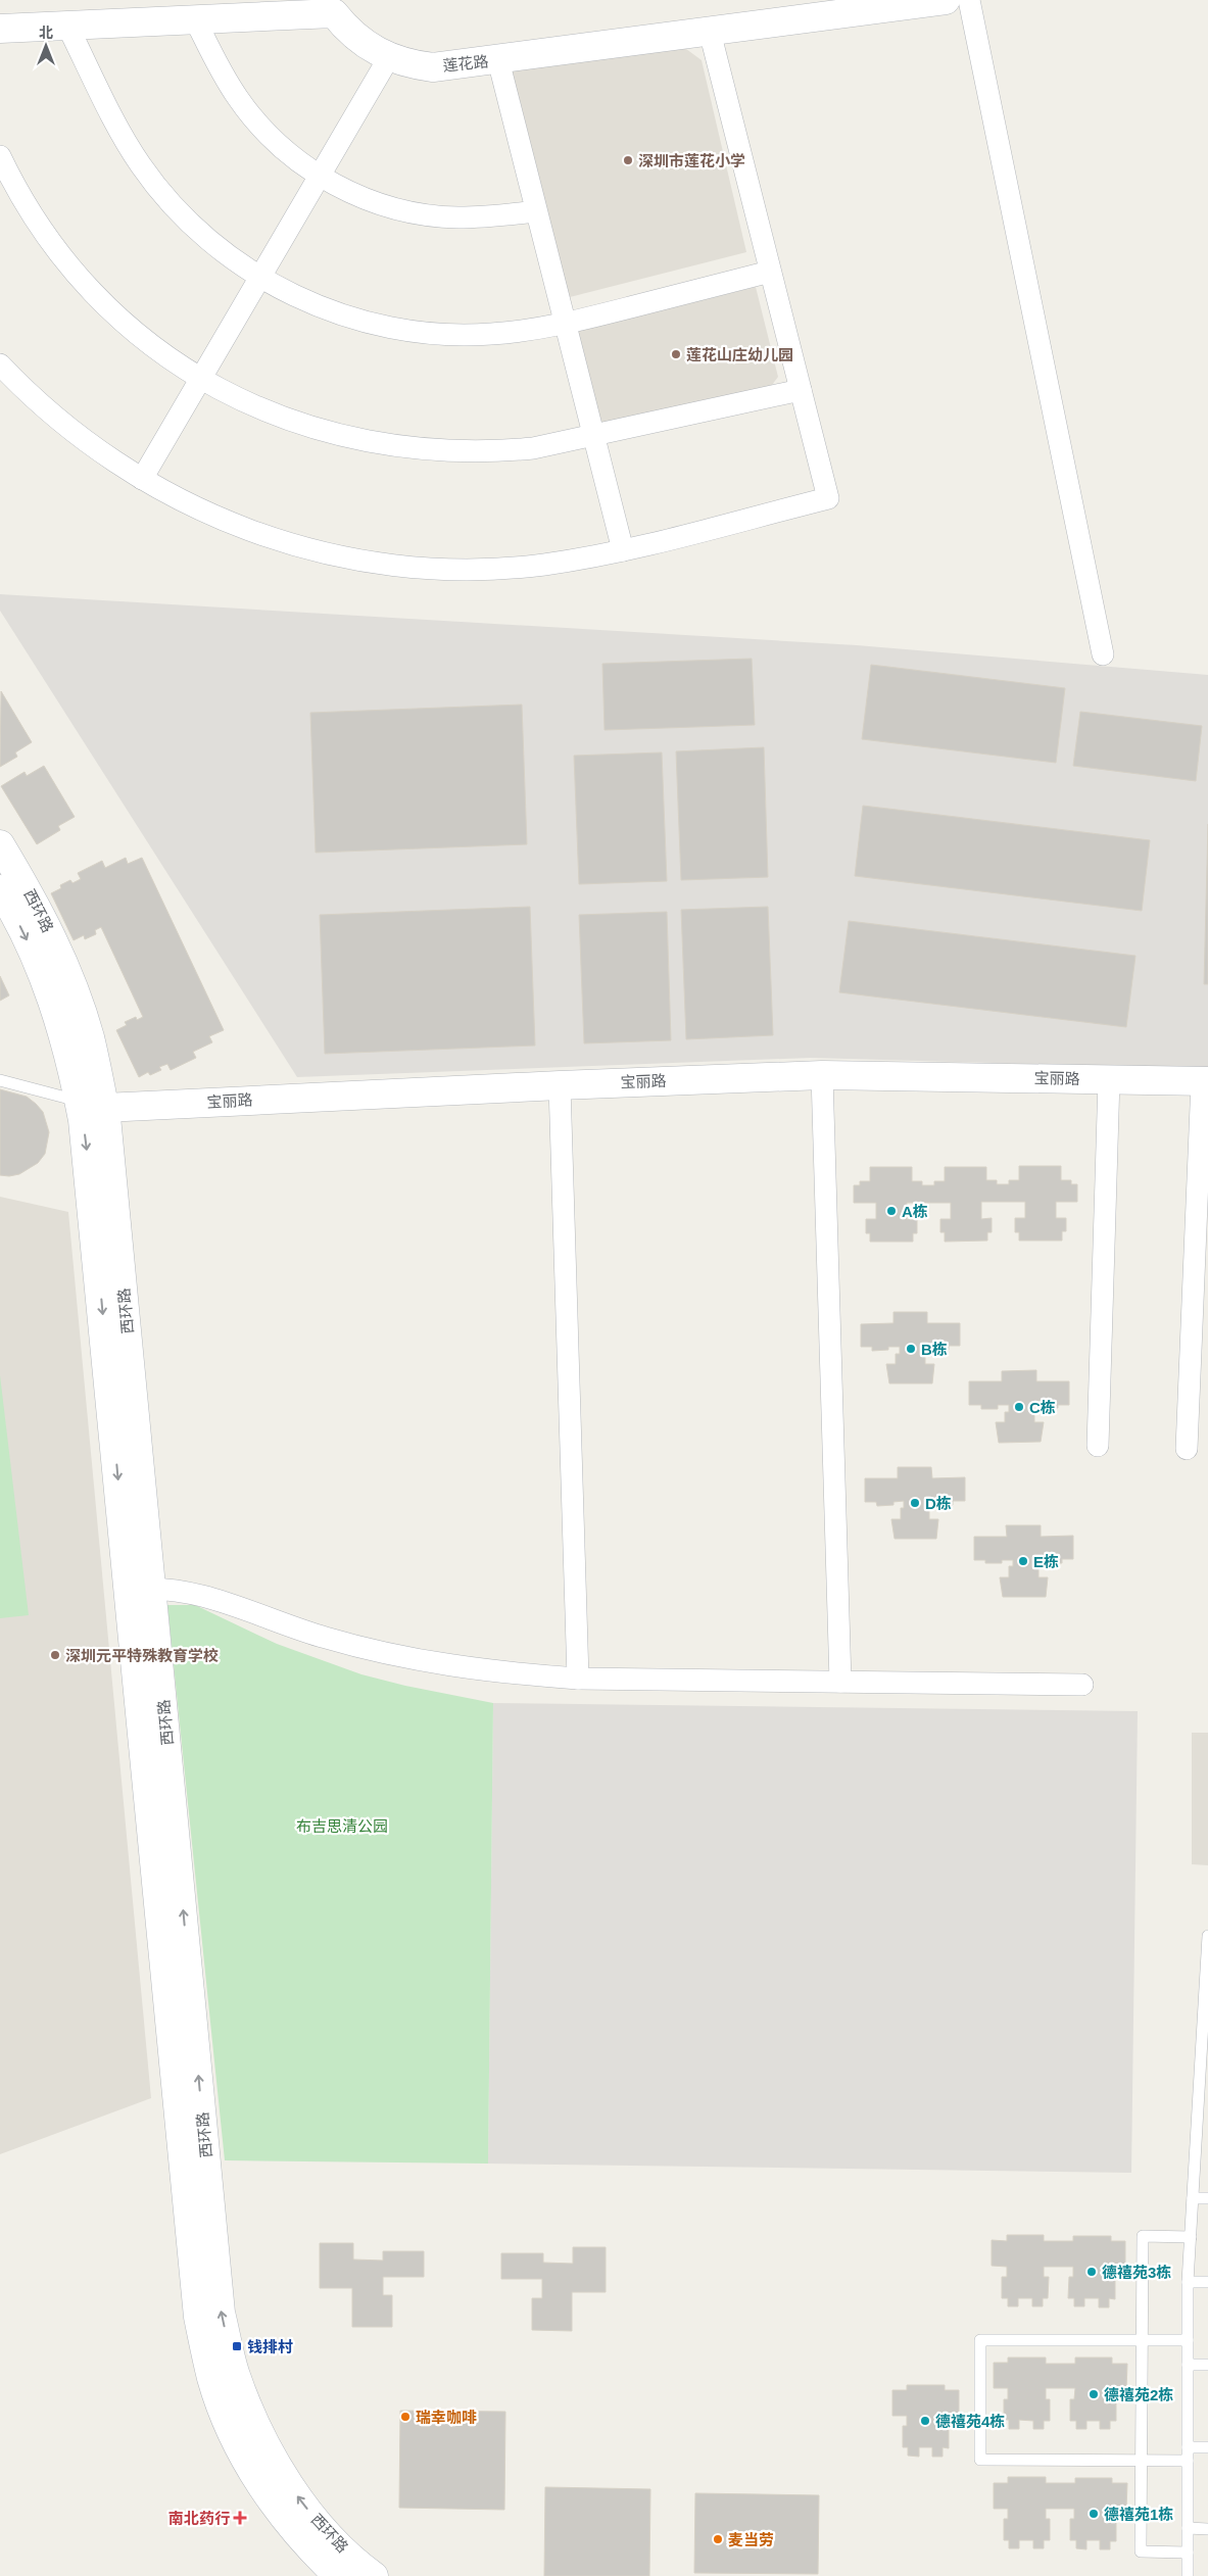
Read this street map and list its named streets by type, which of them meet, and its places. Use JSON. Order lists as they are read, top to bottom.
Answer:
{
  "streets": {
    "main road": ["莲花路", "西环路", "宝丽路"]
  },
  "crossings": [
    ["西环路", "宝丽路"]
  ],
  "parks": ["布吉思清公园"],
  "places": {
    "other": [
      "深圳市莲花小学",
      "莲花山庄幼儿园",
      "A栋",
      "B栋",
      "C栋",
      "D栋",
      "E栋",
      "深圳元平特殊教育学校",
      "德禧苑3栋",
      "德禧苑2栋",
      "瑞幸咖啡",
      "德禧苑4栋",
      "德禧苑1栋",
      "麦当劳"
    ],
    "transit": ["钱排村"],
    "health": ["南北药行"]
  },
  "north": "top"
}
